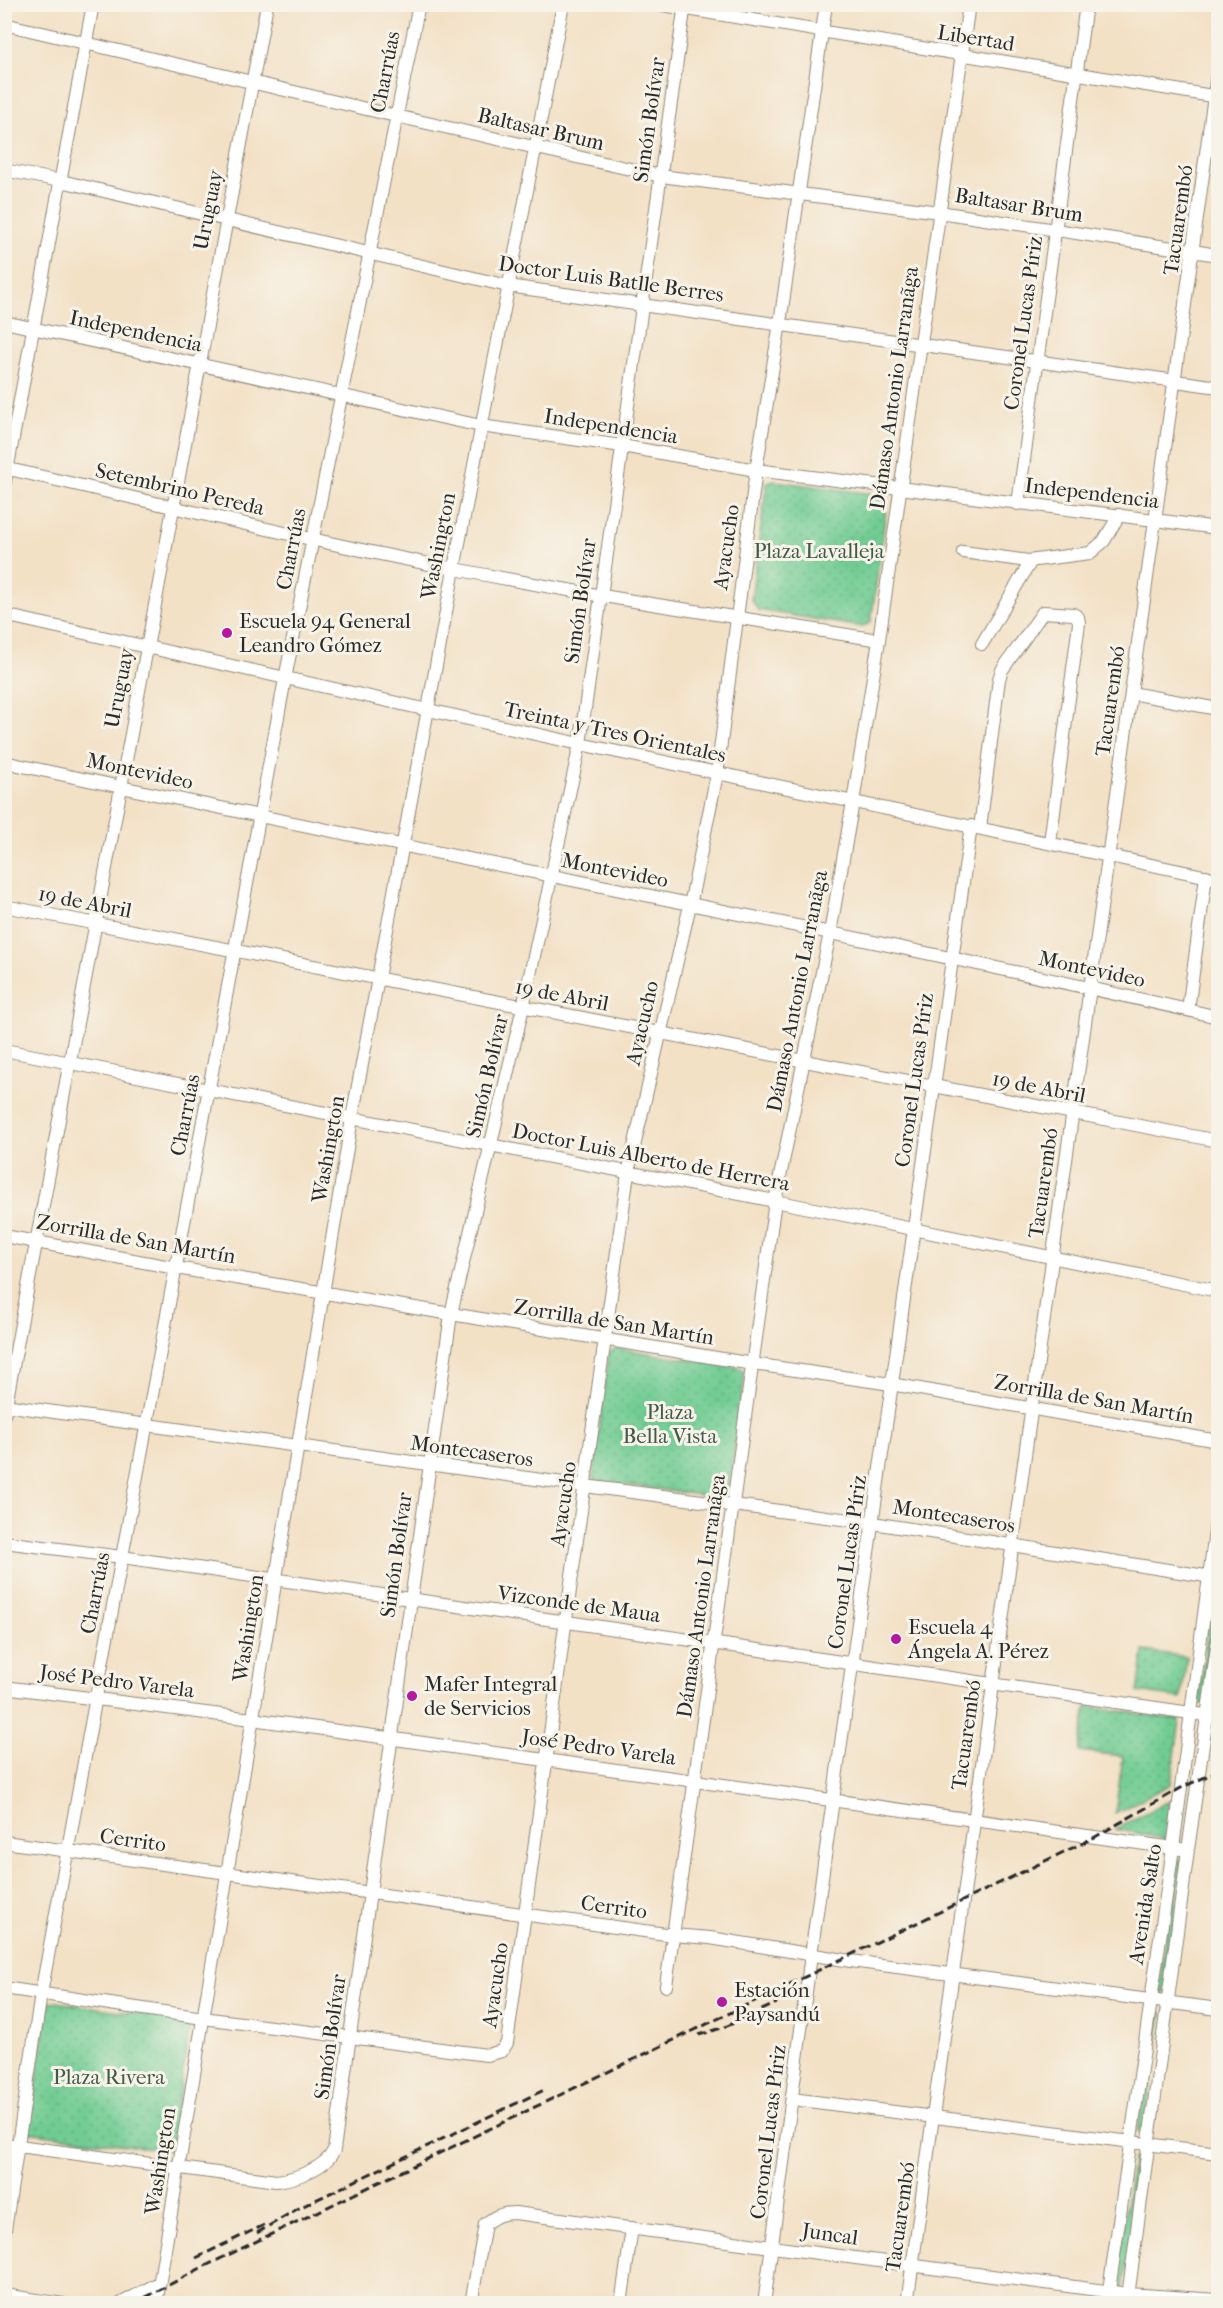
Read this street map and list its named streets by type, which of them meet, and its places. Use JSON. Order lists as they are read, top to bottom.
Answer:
{
  "streets": {
    "street": [
      "Libertad",
      "Charrúas",
      "Simón Bolívar",
      "Baltasar Brum",
      "Uruguay",
      "Tacuarembó",
      "Doctor Luis Batlle Berres",
      "Coronel Lucas Píriz",
      "Independencia",
      "Dámaso Antonio Larranãga",
      "Setembrino Pereda",
      "Washington",
      "Ayacucho",
      "Treinta y Tres Orientales",
      "Montevideo",
      "19 de Abril",
      "Doctor Luis Alberto de Herrera",
      "Zorrilla de San Martín",
      "Montecaseros",
      "Vizconde de Maua",
      "José Pedro Varela",
      "Cerrito",
      "Avenida Salto",
      "Juncal"
    ]
  },
  "crossings": [
    ["Libertad", "Simón Bolívar"],
    ["Libertad", "Tacuarembó"],
    ["Libertad", "Coronel Lucas Píriz"],
    ["Libertad", "Dámaso Antonio Larranãga"],
    ["Libertad", "Ayacucho"],
    ["Charrúas", "Baltasar Brum"],
    ["Charrúas", "Doctor Luis Batlle Berres"],
    ["Charrúas", "Independencia"],
    ["Charrúas", "Setembrino Pereda"],
    ["Charrúas", "Treinta y Tres Orientales"],
    ["Charrúas", "Montevideo"],
    ["Charrúas", "19 de Abril"],
    ["Charrúas", "Doctor Luis Alberto de Herrera"],
    ["Charrúas", "Zorrilla de San Martín"],
    ["Charrúas", "Montecaseros"],
    ["Charrúas", "Vizconde de Maua"],
    ["Charrúas", "José Pedro Varela"],
    ["Charrúas", "Cerrito"],
    ["Simón Bolívar", "Baltasar Brum"],
    ["Simón Bolívar", "Doctor Luis Batlle Berres"],
    ["Simón Bolívar", "Independencia"],
    ["Simón Bolívar", "Setembrino Pereda"],
    ["Simón Bolívar", "Washington"],
    ["Simón Bolívar", "Ayacucho"],
    ["Simón Bolívar", "Treinta y Tres Orientales"],
    ["Simón Bolívar", "Montevideo"],
    ["Simón Bolívar", "19 de Abril"],
    ["Simón Bolívar", "Doctor Luis Alberto de Herrera"],
    ["Simón Bolívar", "Zorrilla de San Martín"],
    ["Simón Bolívar", "Montecaseros"],
    ["Simón Bolívar", "Vizconde de Maua"],
    ["Simón Bolívar", "José Pedro Varela"],
    ["Simón Bolívar", "Cerrito"],
    ["Baltasar Brum", "Uruguay"],
    ["Baltasar Brum", "Tacuarembó"],
    ["Baltasar Brum", "Coronel Lucas Píriz"],
    ["Baltasar Brum", "Dámaso Antonio Larranãga"],
    ["Baltasar Brum", "Washington"],
    ["Baltasar Brum", "Ayacucho"],
    ["Uruguay", "Doctor Luis Batlle Berres"],
    ["Uruguay", "Independencia"],
    ["Uruguay", "Setembrino Pereda"],
    ["Uruguay", "Treinta y Tres Orientales"],
    ["Uruguay", "Montevideo"],
    ["Uruguay", "19 de Abril"],
    ["Uruguay", "Doctor Luis Alberto de Herrera"],
    ["Uruguay", "Zorrilla de San Martín"],
    ["Uruguay", "Montecaseros"],
    ["Tacuarembó", "Doctor Luis Batlle Berres"],
    ["Tacuarembó", "Independencia"],
    ["Tacuarembó", "Treinta y Tres Orientales"],
    ["Tacuarembó", "Montevideo"],
    ["Tacuarembó", "19 de Abril"],
    ["Tacuarembó", "Doctor Luis Alberto de Herrera"],
    ["Tacuarembó", "Zorrilla de San Martín"],
    ["Tacuarembó", "Montecaseros"],
    ["Tacuarembó", "Vizconde de Maua"],
    ["Tacuarembó", "José Pedro Varela"],
    ["Tacuarembó", "Cerrito"],
    ["Tacuarembó", "Juncal"],
    ["Doctor Luis Batlle Berres", "Coronel Lucas Píriz"],
    ["Doctor Luis Batlle Berres", "Dámaso Antonio Larranãga"],
    ["Doctor Luis Batlle Berres", "Washington"],
    ["Doctor Luis Batlle Berres", "Ayacucho"],
    ["Coronel Lucas Píriz", "Independencia"],
    ["Coronel Lucas Píriz", "Treinta y Tres Orientales"],
    ["Coronel Lucas Píriz", "Montevideo"],
    ["Coronel Lucas Píriz", "19 de Abril"],
    ["Coronel Lucas Píriz", "Doctor Luis Alberto de Herrera"],
    ["Coronel Lucas Píriz", "Zorrilla de San Martín"],
    ["Coronel Lucas Píriz", "Montecaseros"],
    ["Coronel Lucas Píriz", "Vizconde de Maua"],
    ["Coronel Lucas Píriz", "José Pedro Varela"],
    ["Coronel Lucas Píriz", "Cerrito"],
    ["Coronel Lucas Píriz", "Juncal"],
    ["Independencia", "Dámaso Antonio Larranãga"],
    ["Independencia", "Washington"],
    ["Independencia", "Ayacucho"],
    ["Dámaso Antonio Larranãga", "Setembrino Pereda"],
    ["Dámaso Antonio Larranãga", "Treinta y Tres Orientales"],
    ["Dámaso Antonio Larranãga", "Montevideo"],
    ["Dámaso Antonio Larranãga", "19 de Abril"],
    ["Dámaso Antonio Larranãga", "Doctor Luis Alberto de Herrera"],
    ["Dámaso Antonio Larranãga", "Zorrilla de San Martín"],
    ["Dámaso Antonio Larranãga", "Montecaseros"],
    ["Dámaso Antonio Larranãga", "Vizconde de Maua"],
    ["Dámaso Antonio Larranãga", "José Pedro Varela"],
    ["Dámaso Antonio Larranãga", "Cerrito"],
    ["Setembrino Pereda", "Washington"],
    ["Setembrino Pereda", "Ayacucho"],
    ["Washington", "Treinta y Tres Orientales"],
    ["Washington", "Montevideo"],
    ["Washington", "19 de Abril"],
    ["Washington", "Doctor Luis Alberto de Herrera"],
    ["Washington", "Zorrilla de San Martín"],
    ["Washington", "Montecaseros"],
    ["Washington", "Vizconde de Maua"],
    ["Washington", "José Pedro Varela"],
    ["Washington", "Cerrito"],
    ["Ayacucho", "Treinta y Tres Orientales"],
    ["Ayacucho", "Montevideo"],
    ["Ayacucho", "19 de Abril"],
    ["Ayacucho", "Doctor Luis Alberto de Herrera"],
    ["Ayacucho", "Zorrilla de San Martín"],
    ["Ayacucho", "Montecaseros"],
    ["Ayacucho", "Vizconde de Maua"],
    ["Ayacucho", "José Pedro Varela"],
    ["Ayacucho", "Cerrito"],
    ["Montecaseros", "Avenida Salto"],
    ["Vizconde de Maua", "Avenida Salto"],
    ["José Pedro Varela", "Avenida Salto"],
    ["Cerrito", "Avenida Salto"],
    ["Avenida Salto", "Juncal"]
  ],
  "parks": ["Plaza Lavalleja", "Plaza Bella Vista", "Plaza Rivera"],
  "places": [
    "Escuela 94 General Leandro Gómez",
    "Escuela 4 Ángela A. Pérez",
    "Mafer Integral de Servicios",
    "Estación Paysandú"
  ]
}
